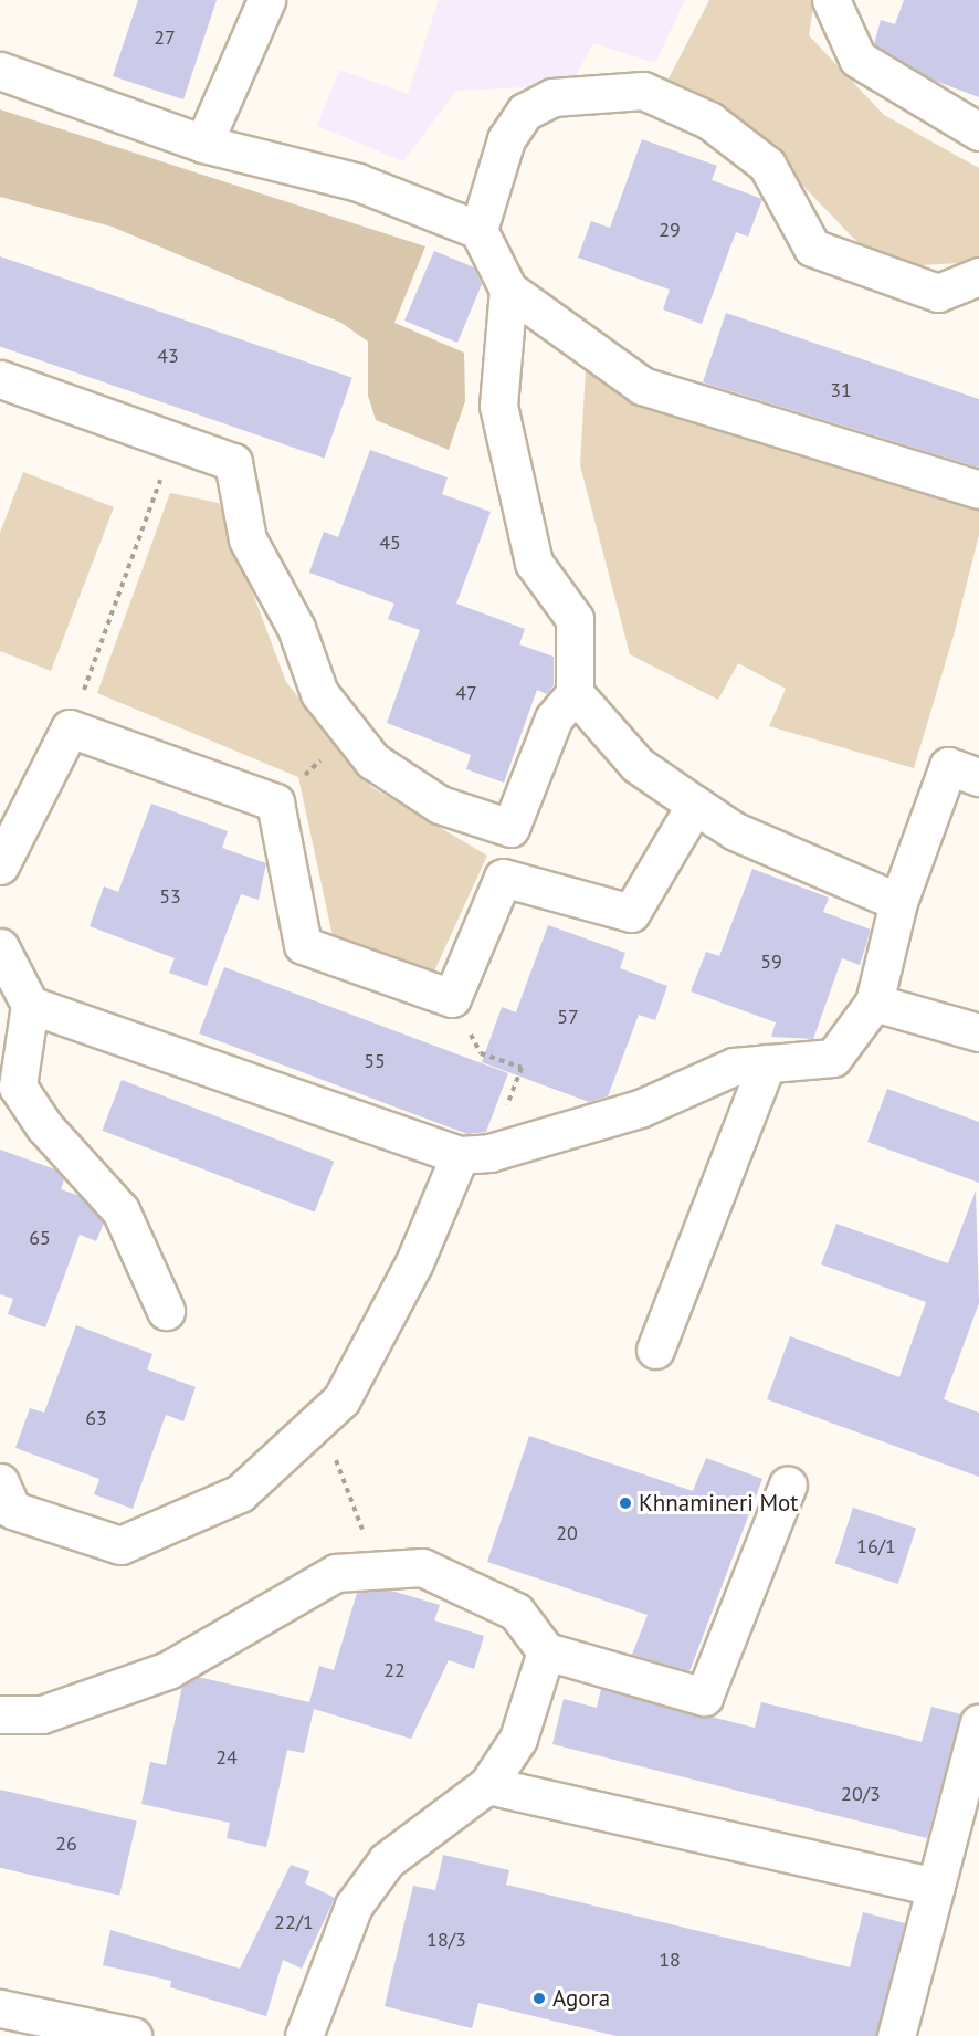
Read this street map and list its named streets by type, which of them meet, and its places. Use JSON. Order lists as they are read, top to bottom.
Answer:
{
  "places": ["Khnamineri Mot", "Agora"],
  "house_numbers": [
    "27",
    "29",
    "43",
    "31",
    "45",
    "47",
    "53",
    "59",
    "57",
    "55",
    "65",
    "63",
    "20",
    "16/1",
    "22",
    "24",
    "20/3",
    "26",
    "22/1",
    "18/3",
    "18"
  ]
}
